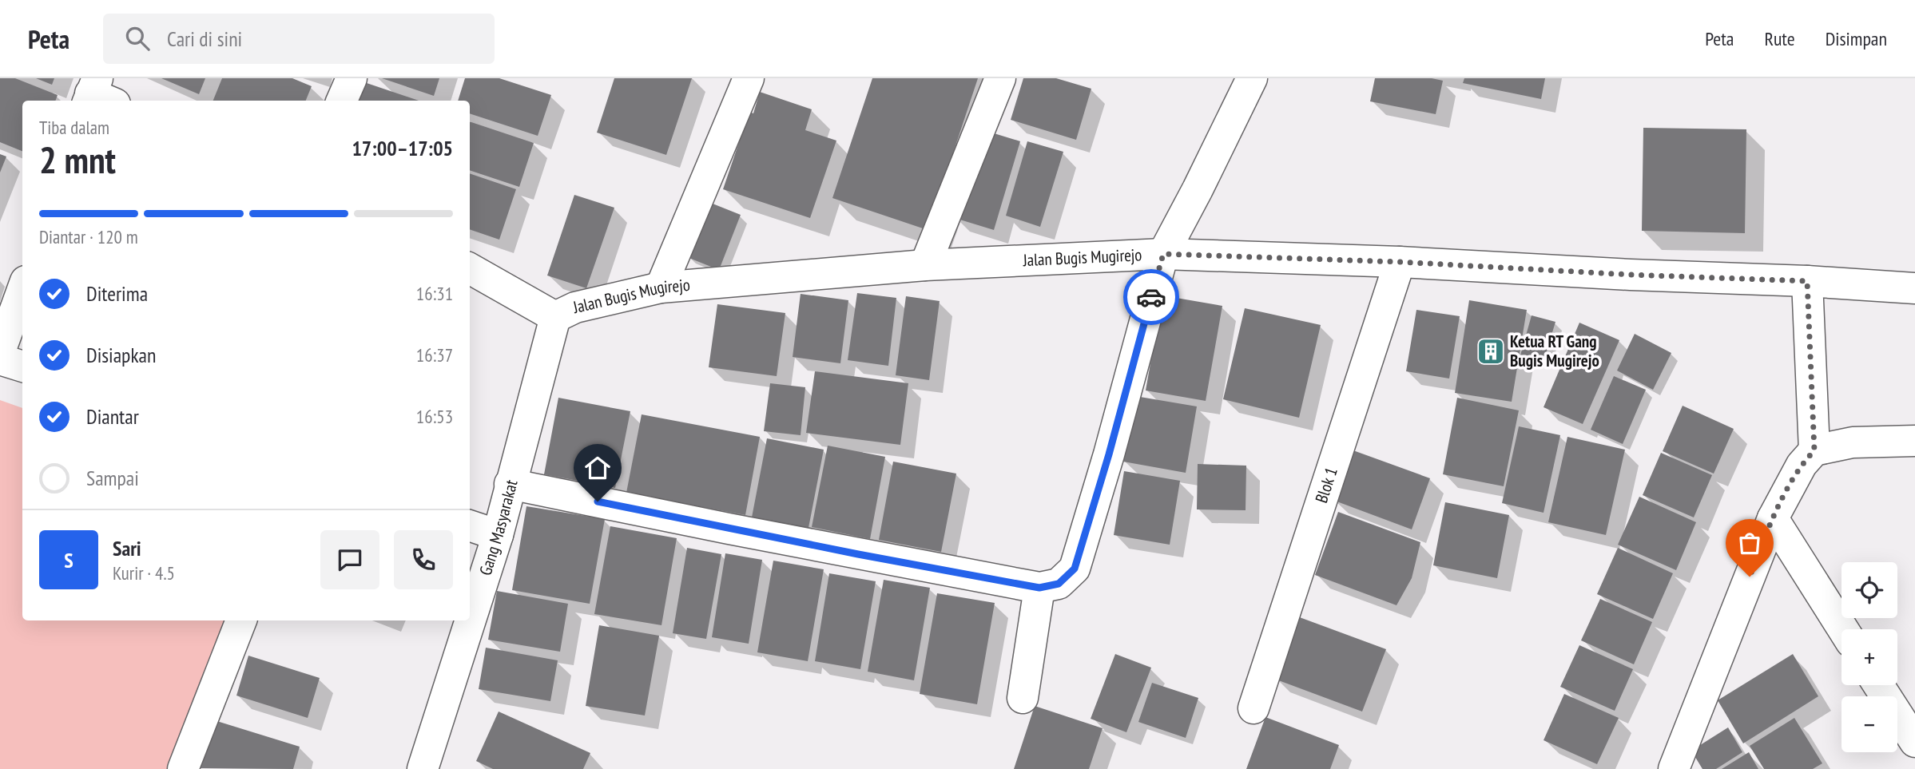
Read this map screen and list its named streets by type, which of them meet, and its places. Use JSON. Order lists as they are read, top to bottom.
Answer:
{
  "streets": {
    "street": ["Jalan Bugis Mugirejo", "Blok 1", "Gang Masyarakat"]
  },
  "crossings": [
    ["Jalan Bugis Mugirejo", "Blok 1"],
    ["Jalan Bugis Mugirejo", "Gang Masyarakat"]
  ],
  "places": {
    "building": ["Ketua RT Gang Bugis Mugirejo"]
  },
  "page": {
    "header": "Peta",
    "search": "Cari di sini",
    "nav": ["Peta", "Rute", "Disimpan"],
    "heading": ["2 mnt", "Tiba dalam", "17:00–17:05"],
    "panel": ["Sari", "Kurir · 4.5"],
    "bar": "Diantar · 120 m",
    "list": [
      ["Diterima", "16:31"],
      ["Disiapkan", "16:37"],
      ["Diantar", "16:53"],
      "Sampai"
    ],
    "round": "S",
    "map_buttons": ["+", "−"]
  }
}
